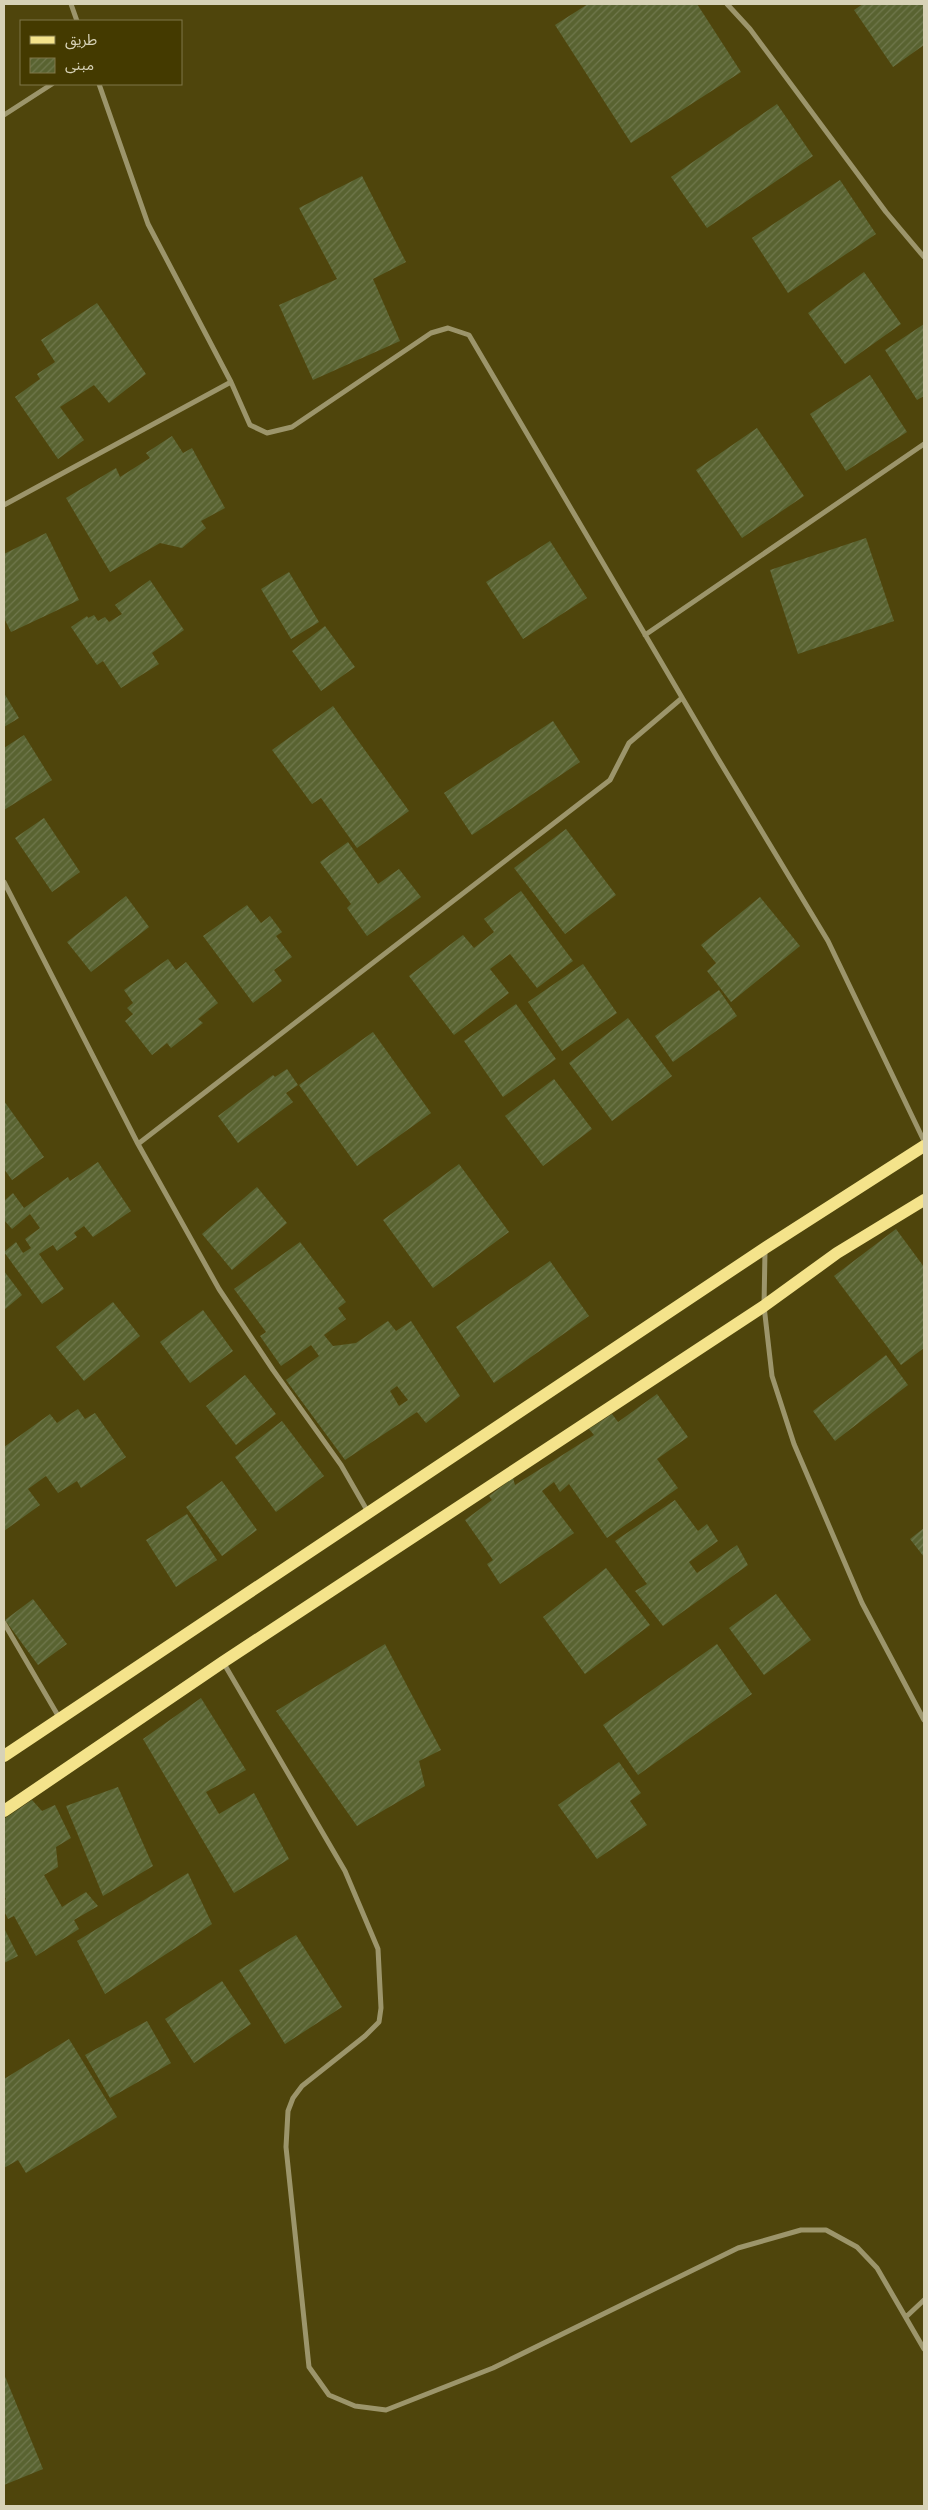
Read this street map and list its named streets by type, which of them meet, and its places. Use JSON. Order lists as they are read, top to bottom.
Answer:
{
  "legend": ["طريق", "مبنى"]
}
